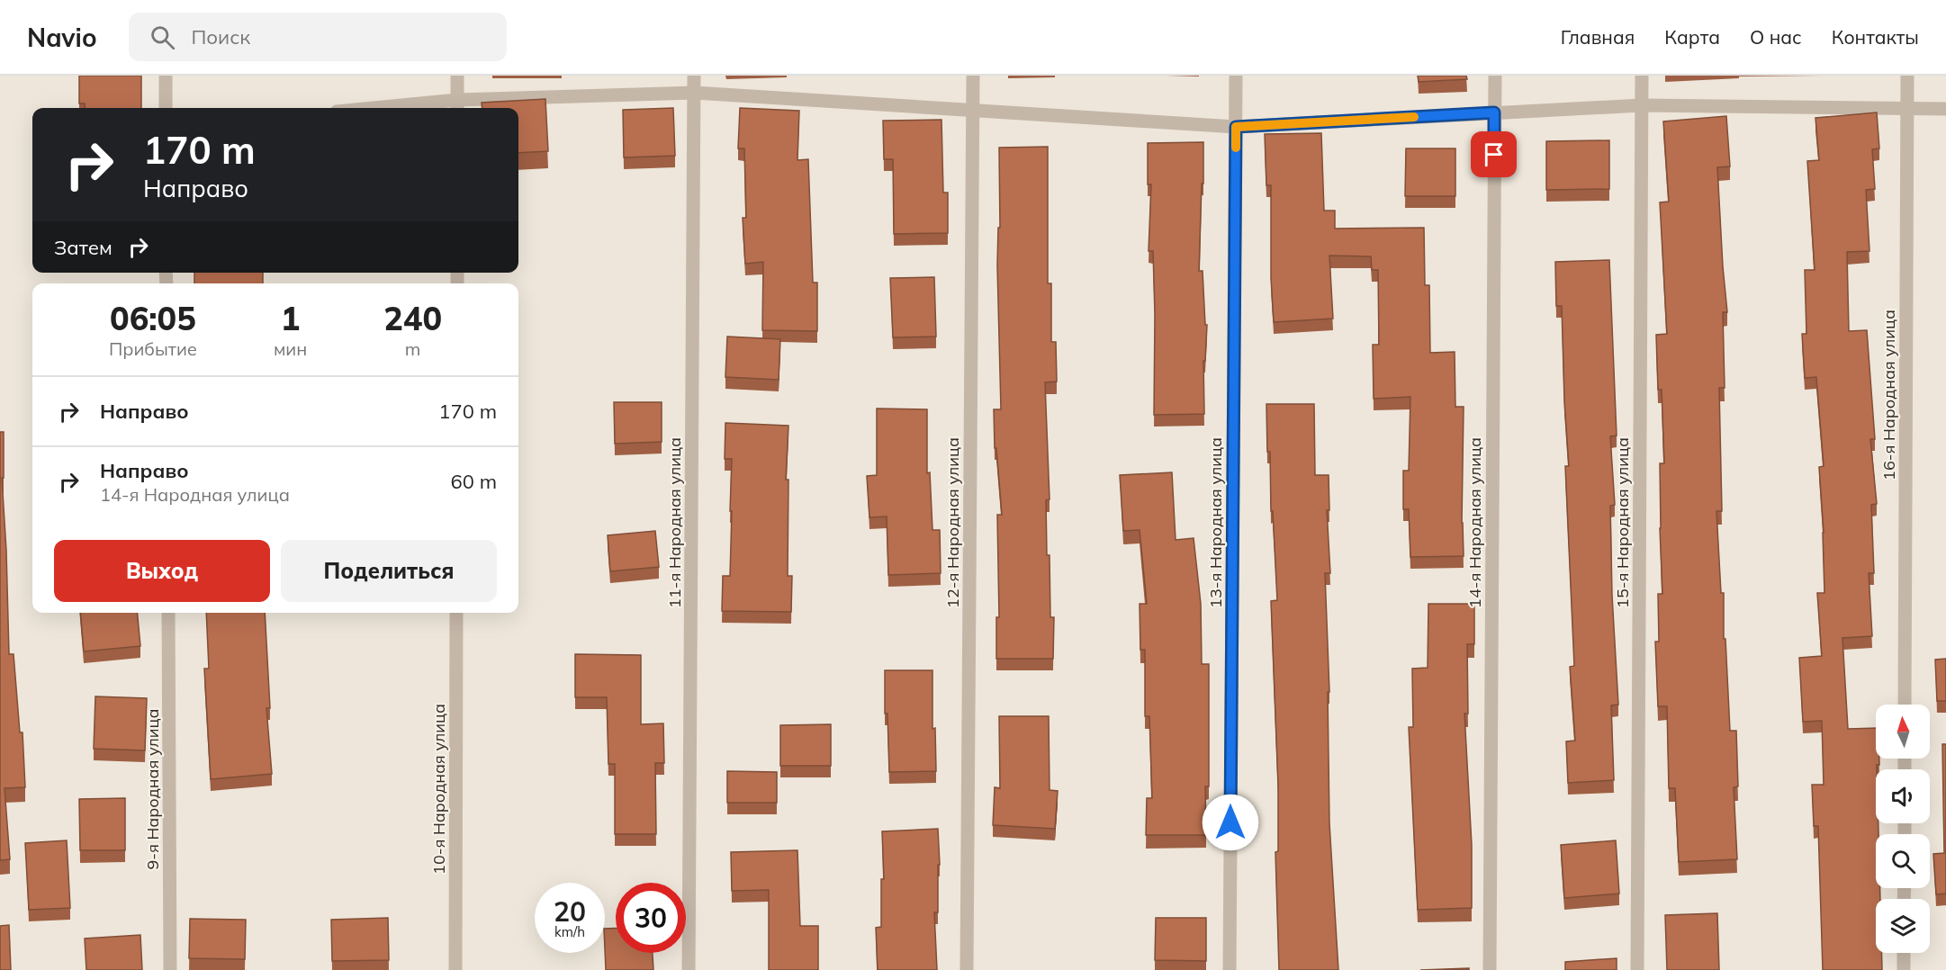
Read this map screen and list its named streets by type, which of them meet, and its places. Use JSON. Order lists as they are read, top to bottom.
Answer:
{
  "streets": {
    "street": [
      "16-я Народная улица",
      "11-я Народная улица",
      "12-я Народная улица",
      "13-я Народная улица",
      "14-я Народная улица",
      "15-я Народная улица",
      "9-я Народная улица",
      "10-я Народная улица"
    ]
  },
  "north": "top",
  "page": {
    "header": "Navio",
    "search": "Поиск",
    "nav": [
      "Главная",
      "Карта",
      "О нас",
      "Контакты"
    ],
    "turn": ["170 m", "Направо"],
    "then": "Затем",
    "eta": [
      "06:05",
      "Прибытие",
      "1",
      "мин",
      "240",
      "m"
    ],
    "list": [
      {
        "name": "Направо",
        "value": "170 m"
      },
      {
        "name": "Направо",
        "note": "14-я Народная улица",
        "value": "60 m"
      }
    ],
    "buttons": ["Выход", "Поделиться"],
    "speed": "20 km/h",
    "limit": "30"
  }
}
